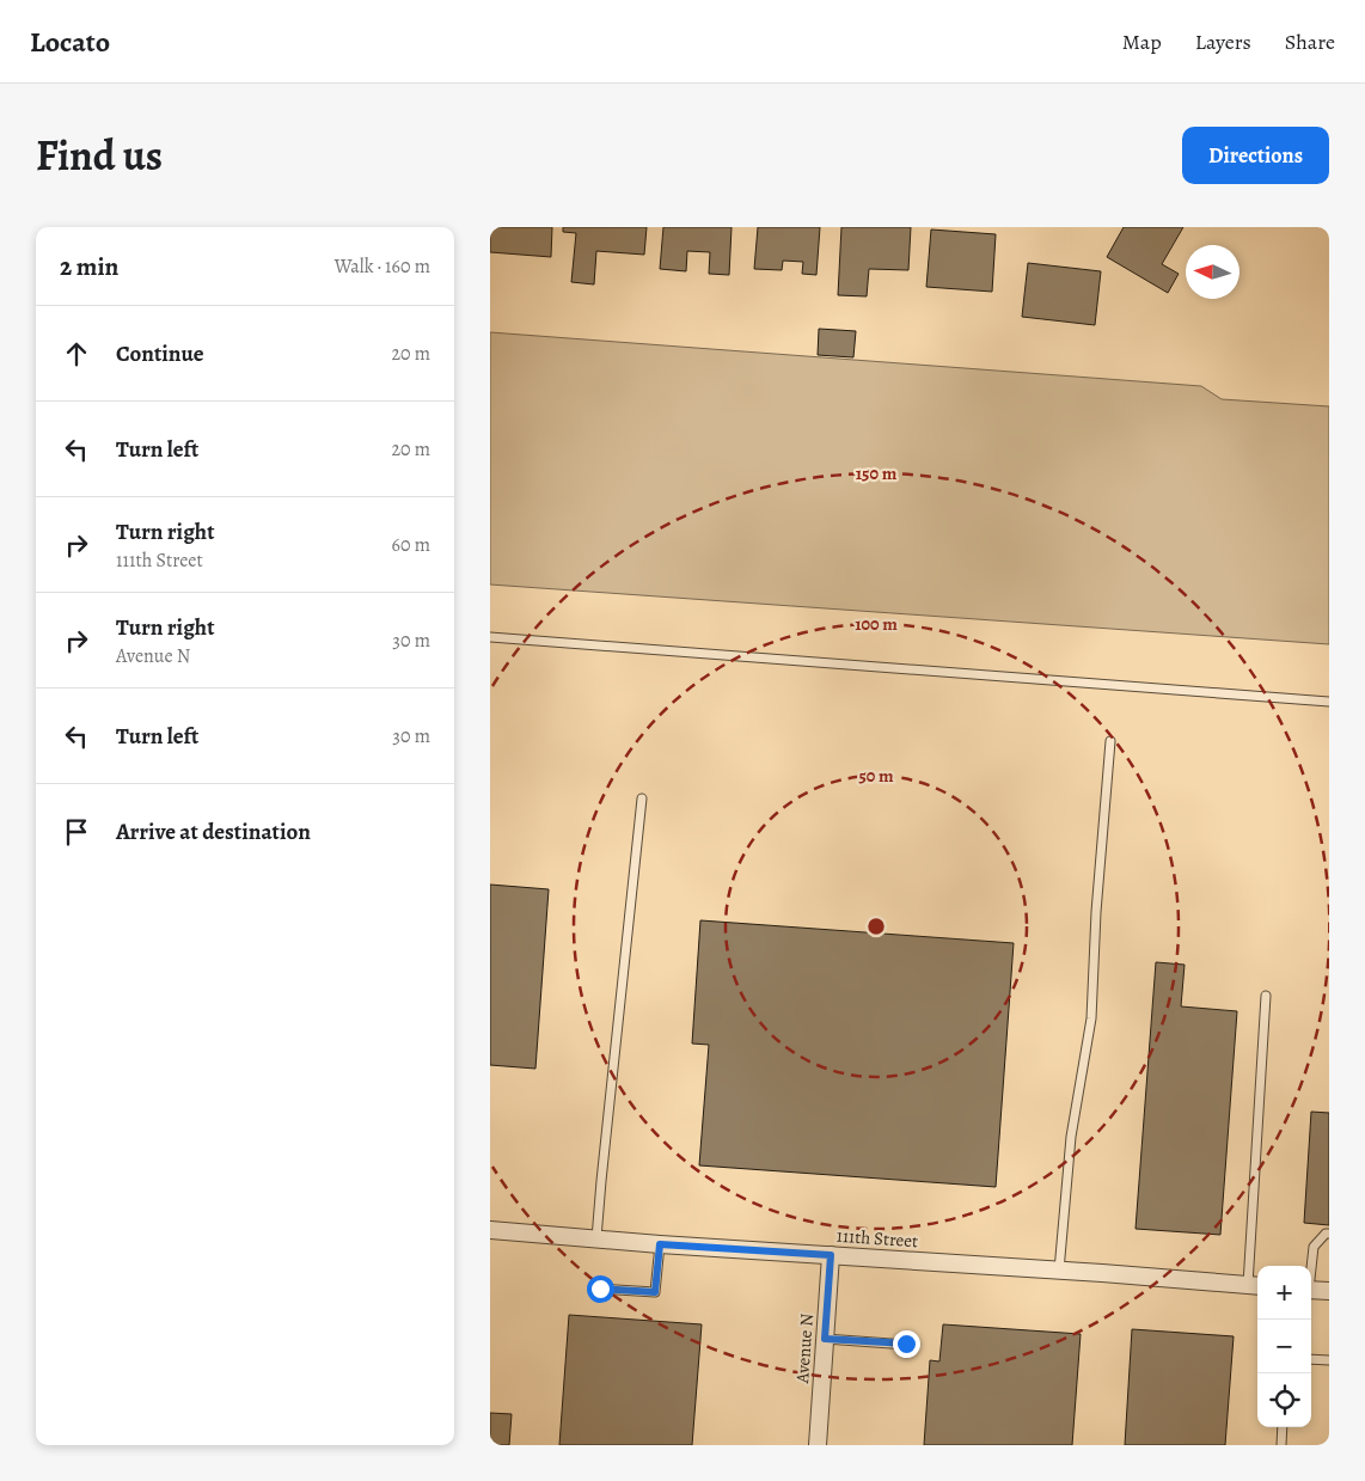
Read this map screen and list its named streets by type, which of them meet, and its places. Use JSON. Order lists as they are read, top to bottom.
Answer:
{
  "streets": {
    "street": ["111th Street", "Avenue N"]
  },
  "crossings": [
    ["111th Street", "Avenue N"]
  ],
  "north": "left",
  "page": {
    "header": "Locato",
    "nav": ["Map", "Layers", "Share"],
    "title": "Find us",
    "buttons": "Directions",
    "heading": ["2 min", "Walk · 160 m"],
    "list": [
      ["Continue", "20 m"],
      ["Turn left", "20 m"],
      ["Turn right", "111th Street", "60 m"],
      ["Turn right", "Avenue N", "30 m"],
      ["Turn left", "30 m"],
      "Arrive at destination"
    ],
    "map_buttons": ["+", "−"]
  },
  "rings": ["150 m", "100 m", "50 m"]
}
